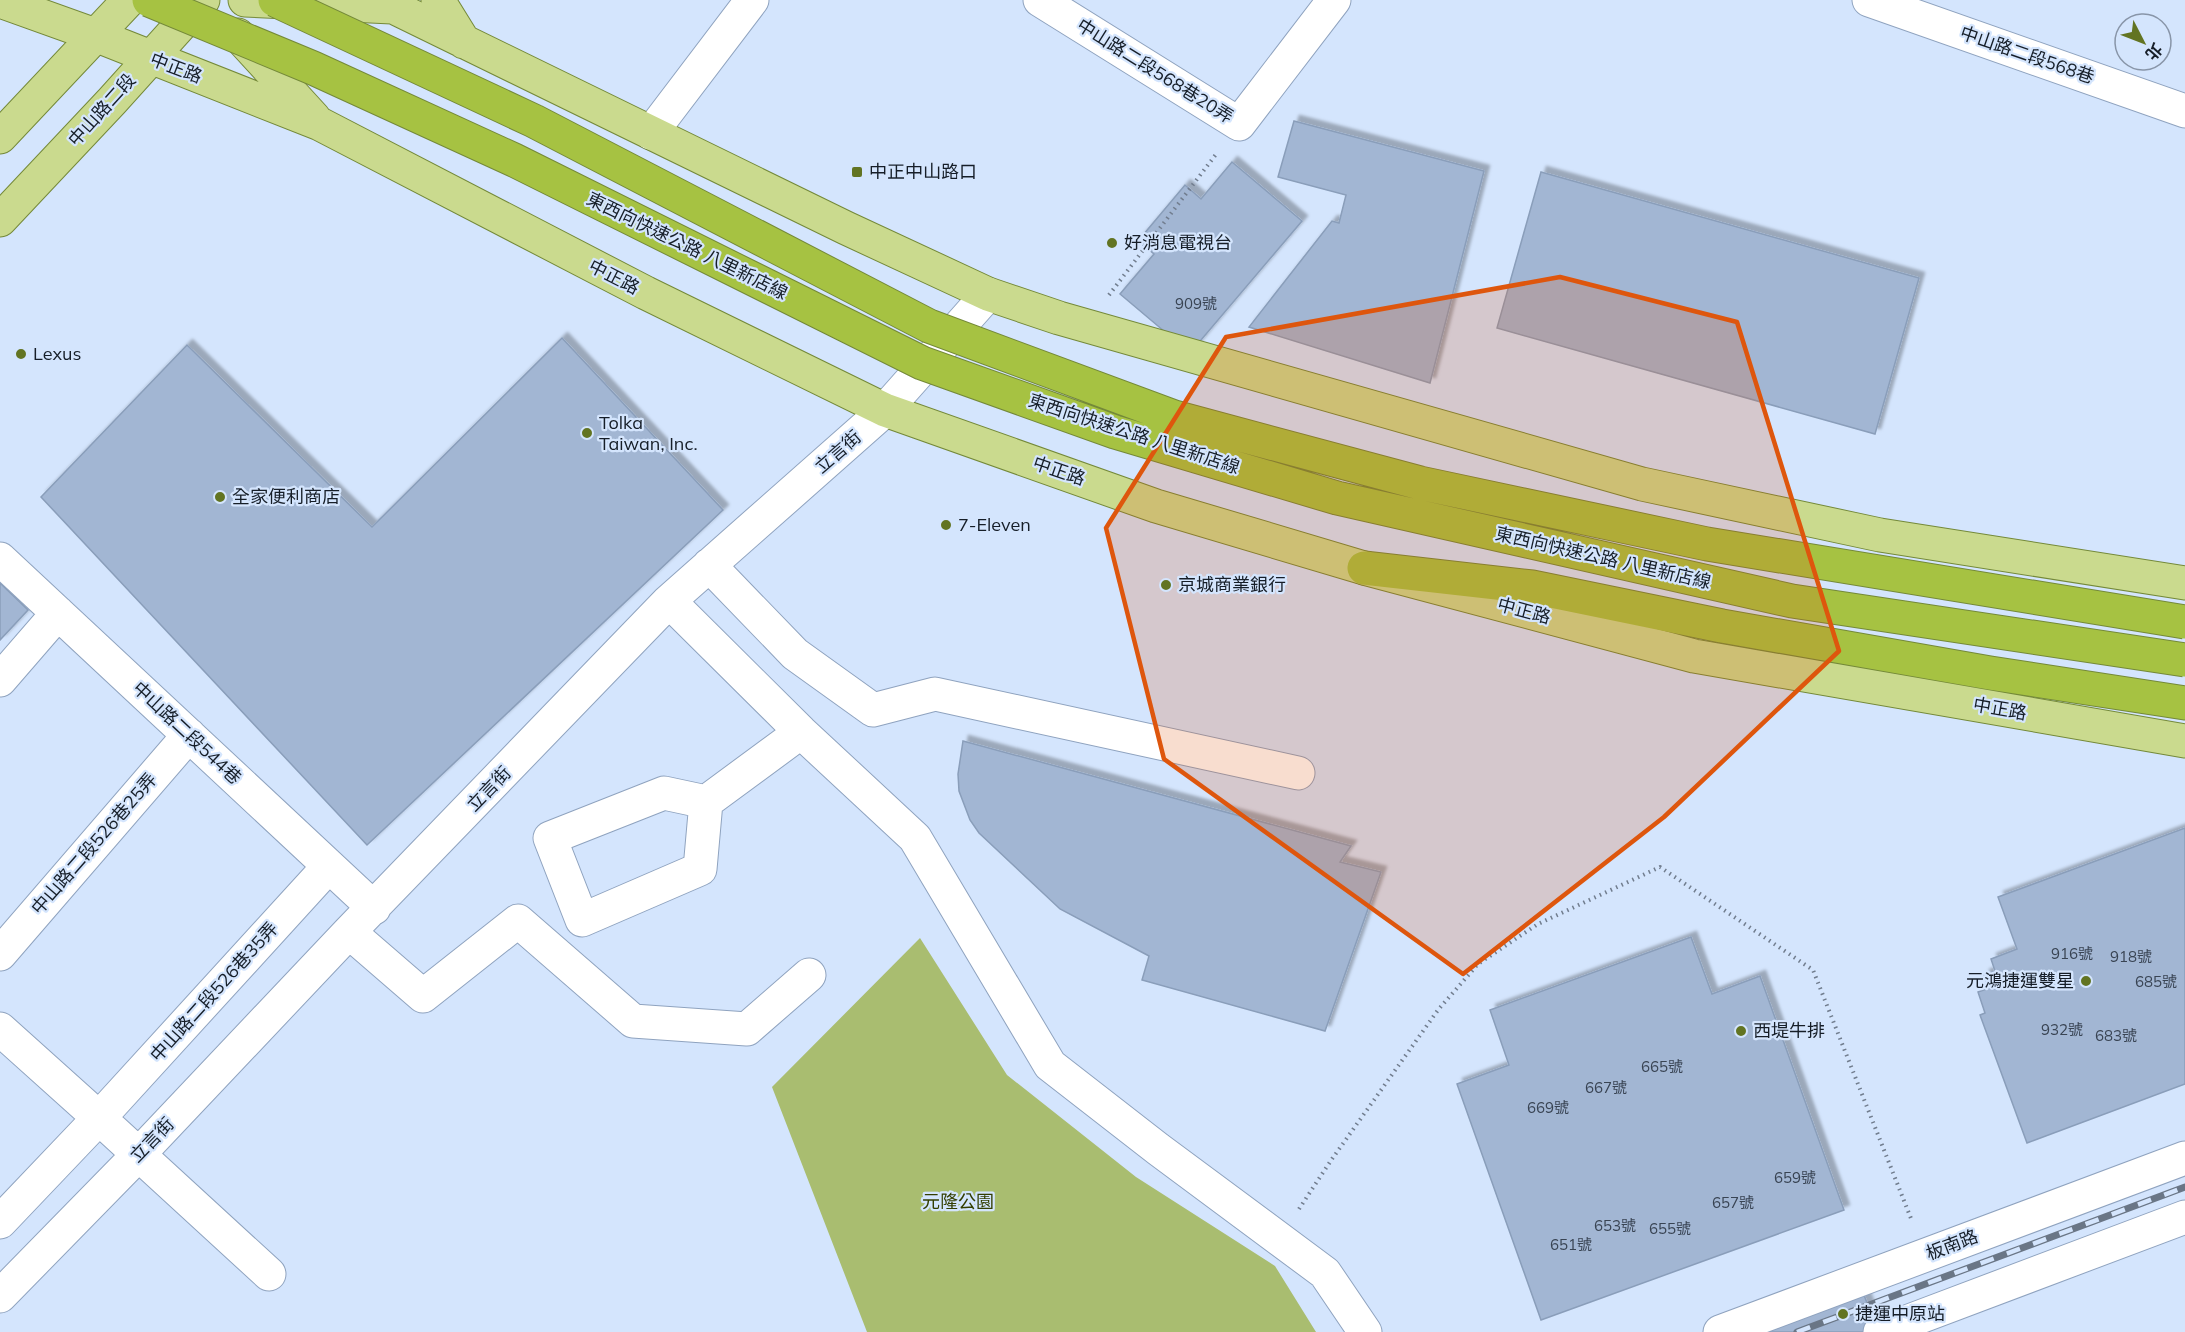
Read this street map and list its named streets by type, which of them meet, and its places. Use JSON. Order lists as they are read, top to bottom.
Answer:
{
  "streets": {
    "highway": ["東西向快速公路 八里新店線"],
    "main road": ["中正路", "中山路二段"],
    "street": [
      "中山路二段568巷",
      "中山路二段568巷20弄",
      "立言街",
      "中山路二段544巷",
      "中山路二段526巷25弄",
      "中山路二段526巷35弄",
      "板南路"
    ]
  },
  "crossings": [
    ["中正路", "中山路二段"],
    ["中正路", "立言街"],
    ["立言街", "中山路二段544巷"],
    ["中山路二段544巷", "中山路二段526巷25弄"],
    ["中山路二段544巷", "中山路二段526巷35弄"]
  ],
  "parks": ["元隆公園"],
  "places": {
    "transit": ["中正中山路口"],
    "other": [
      "好消息電視台",
      "Lexus",
      "Tolka Taiwan, Inc.",
      "全家便利商店",
      "7-Eleven",
      "京城商業銀行",
      "元鴻捷運雙星",
      "西堤牛排",
      "捷運中原站"
    ]
  },
  "house_numbers": [
    "909號",
    "916號",
    "918號",
    "685號",
    "932號",
    "683號",
    "665號",
    "667號",
    "669號",
    "659號",
    "657號",
    "653號",
    "655號",
    "651號"
  ],
  "north": "bottom right"
}
